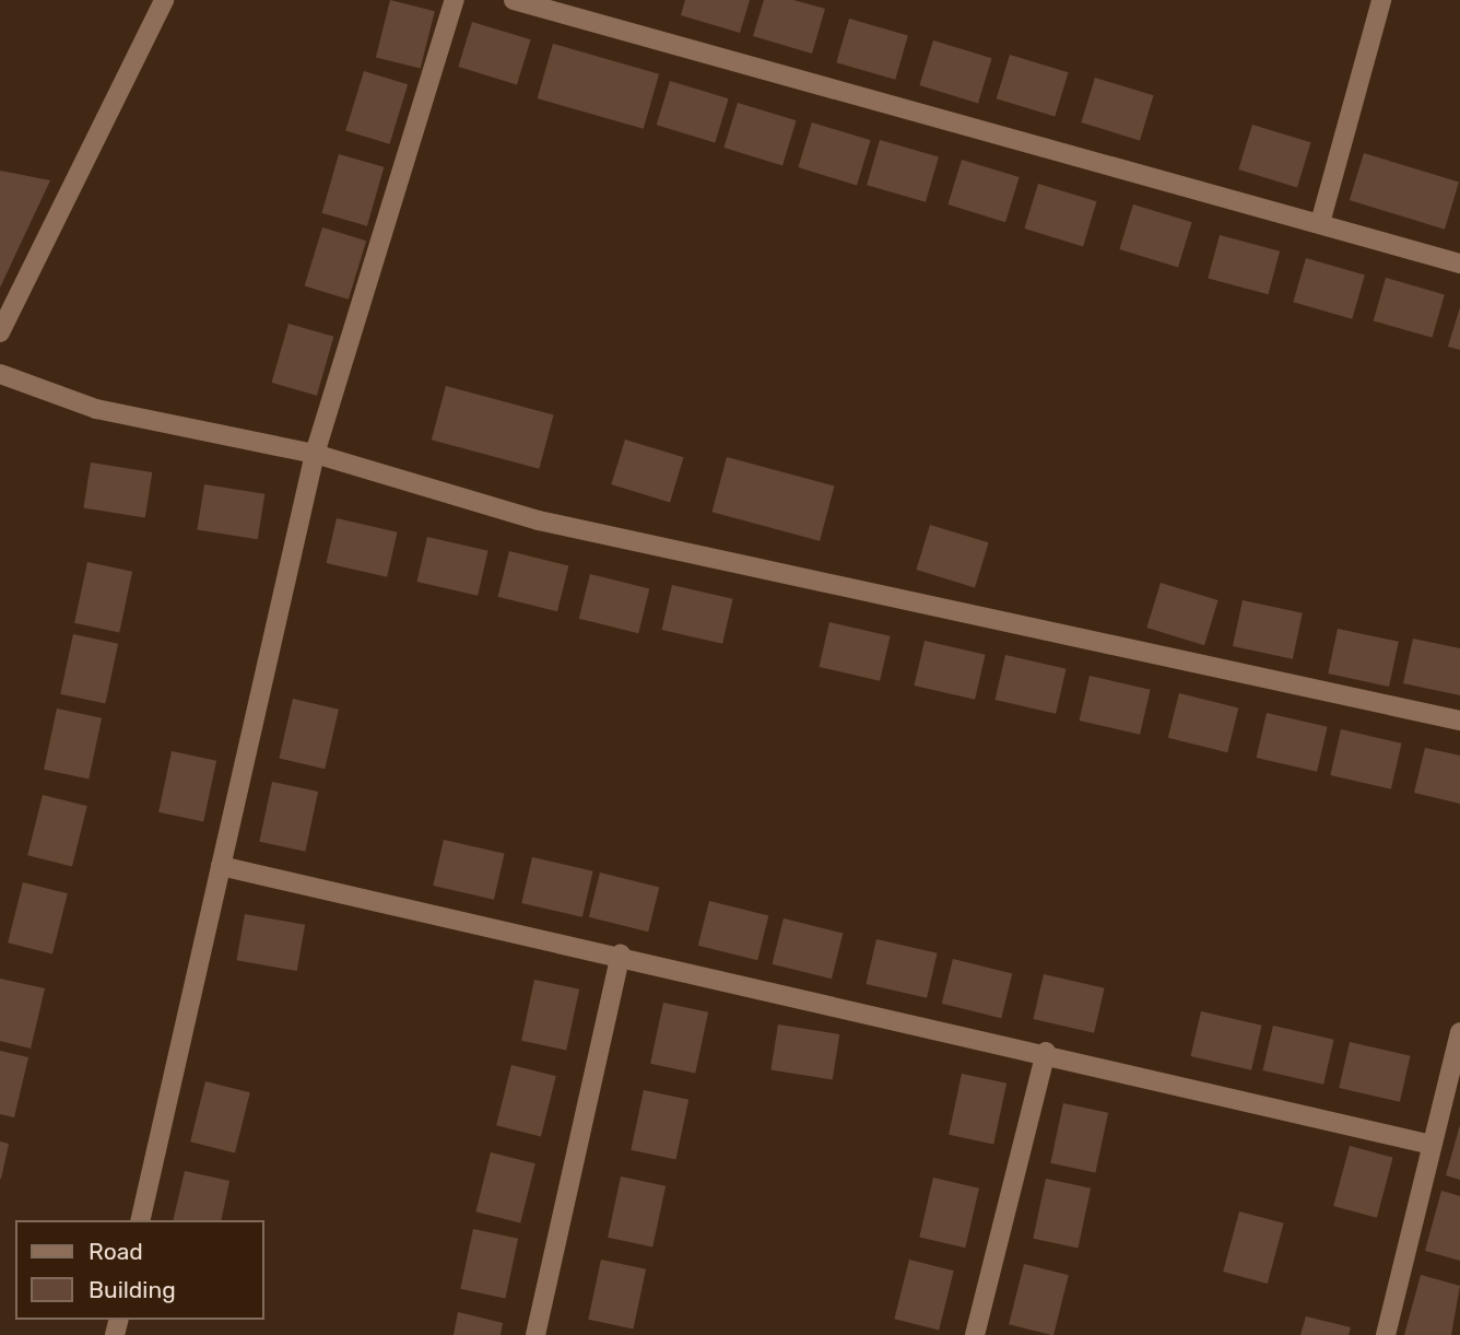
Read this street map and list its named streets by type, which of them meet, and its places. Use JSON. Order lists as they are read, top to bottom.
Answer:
{
  "legend": ["Road", "Building"]
}
